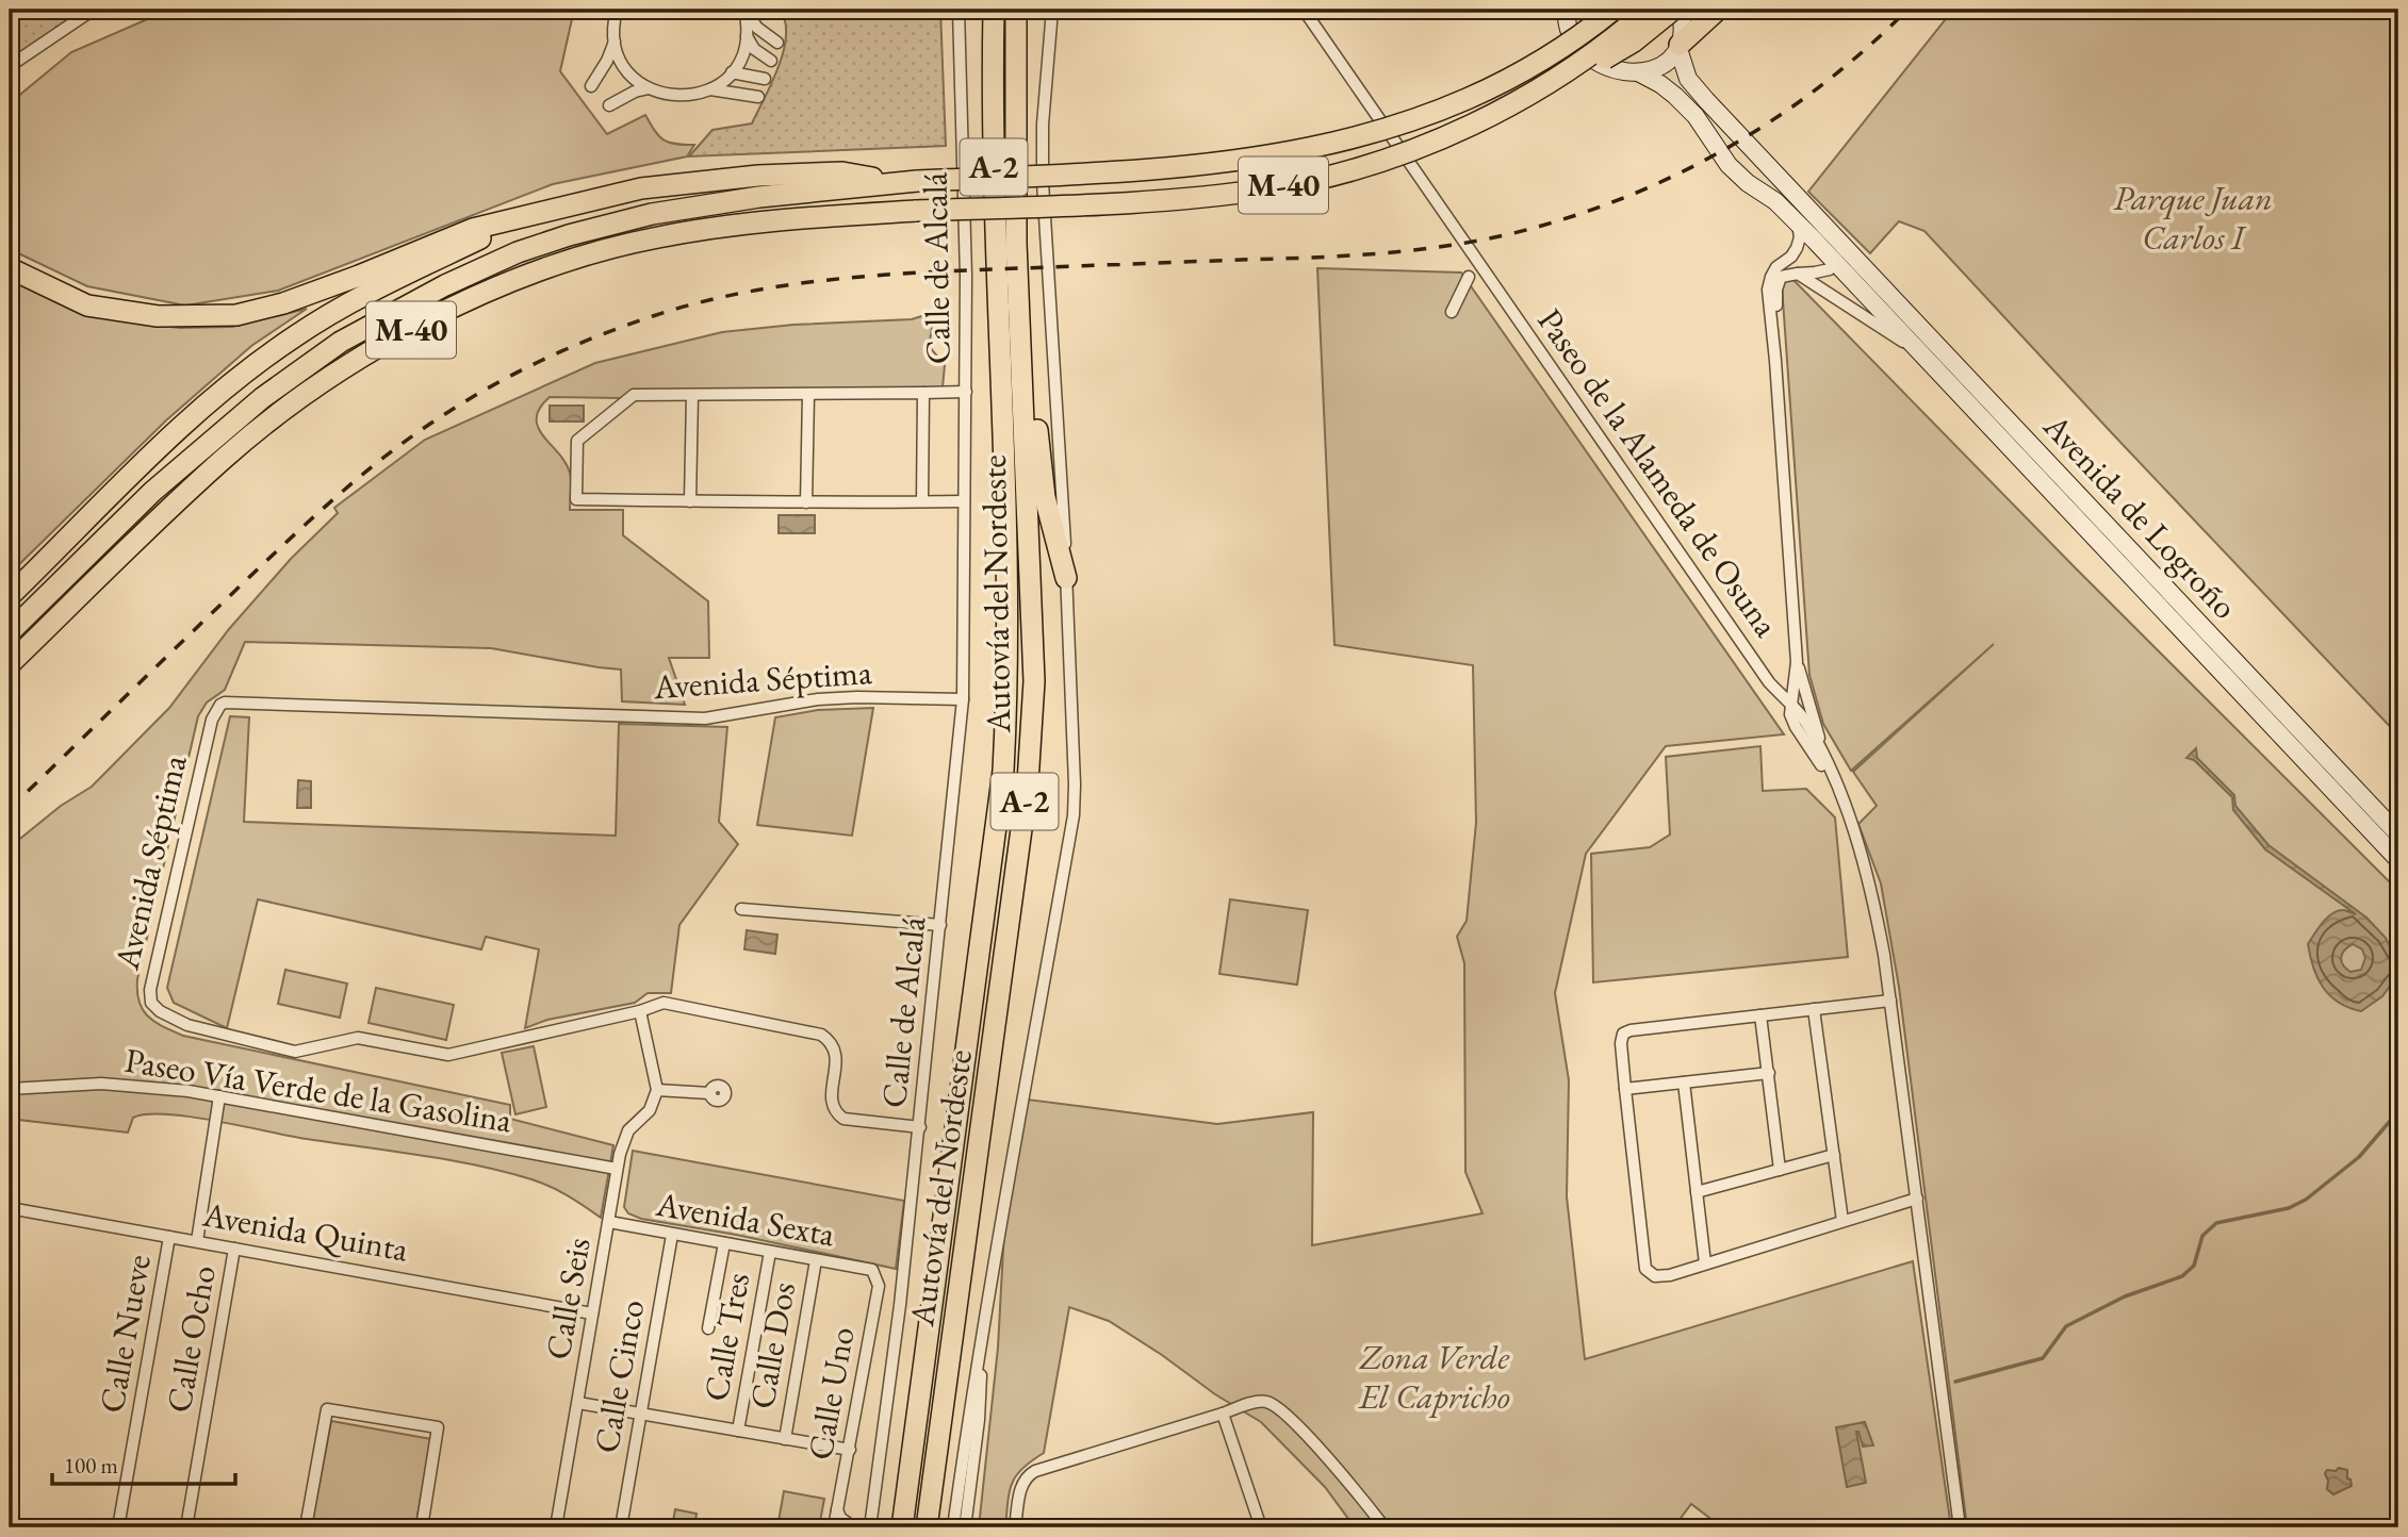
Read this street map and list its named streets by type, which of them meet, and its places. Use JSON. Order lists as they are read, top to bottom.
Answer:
{
  "streets": {
    "highway": ["A-2", "M-40", "Autovía del Nordeste"],
    "main road": ["Avenida de Logroño"],
    "street": [
      "Calle de Alcalá",
      "Paseo de la Alameda de Osuna",
      "Avenida Séptima",
      "Paseo Vía Verde de la Gasolina",
      "Avenida Sexta",
      "Avenida Quinta",
      "Calle Seis",
      "Calle Nueve",
      "Calle Tres",
      "Calle Ocho",
      "Calle Dos",
      "Calle Cinco",
      "Calle Uno"
    ]
  },
  "crossings": [
    ["Calle de Alcalá", "Avenida Séptima"],
    ["Paseo Vía Verde de la Gasolina", "Calle Seis"],
    ["Avenida Sexta", "Calle Seis"],
    ["Avenida Sexta", "Calle Tres"],
    ["Avenida Sexta", "Calle Dos"],
    ["Avenida Sexta", "Calle Cinco"],
    ["Avenida Sexta", "Calle Uno"],
    ["Avenida Quinta", "Calle Seis"],
    ["Avenida Quinta", "Calle Nueve"],
    ["Avenida Quinta", "Calle Ocho"]
  ],
  "parks": ["Parque Juan Carlos I", "Zona Verde El Capricho"],
  "scale_bar": "100 m"
}
